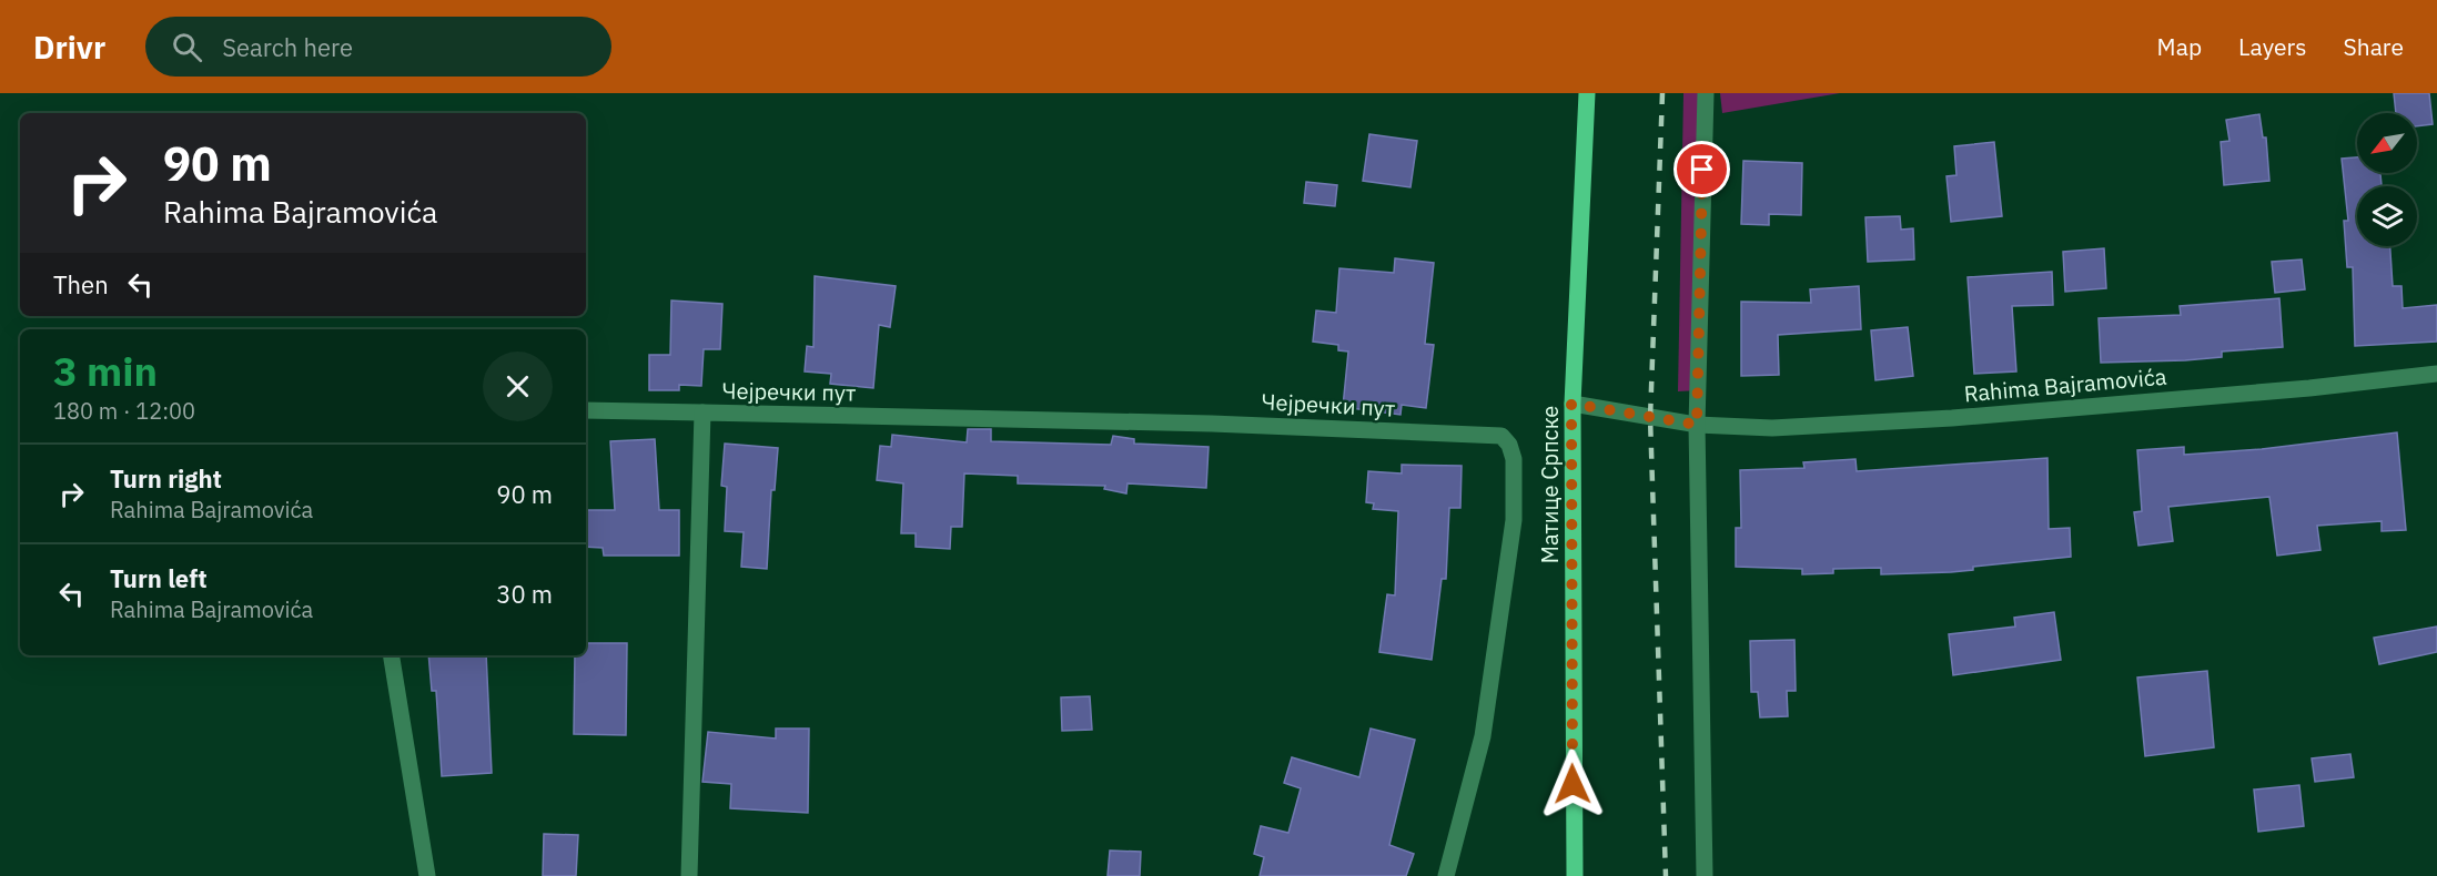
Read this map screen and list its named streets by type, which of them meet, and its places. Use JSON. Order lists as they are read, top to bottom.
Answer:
{
  "streets": {
    "main road": ["Матице Српске"],
    "street": ["Rahima Bajramovića", "Чејречки пут"]
  },
  "crossings": [
    ["Rahima Bajramovića", "Матице Српске"]
  ],
  "north": "bottom left",
  "page": {
    "header": "Drivr",
    "search": "Search here",
    "nav": ["Map", "Layers", "Share"],
    "turn": ["90 m", "Rahima Bajramovića"],
    "then": "Then",
    "heading": ["3 min", "180 m · 12:00"],
    "list": [
      {
        "name": "Turn right",
        "note": "Rahima Bajramovića",
        "value": "90 m"
      },
      {
        "name": "Turn left",
        "note": "Rahima Bajramovića",
        "value": "30 m"
      }
    ]
  }
}
